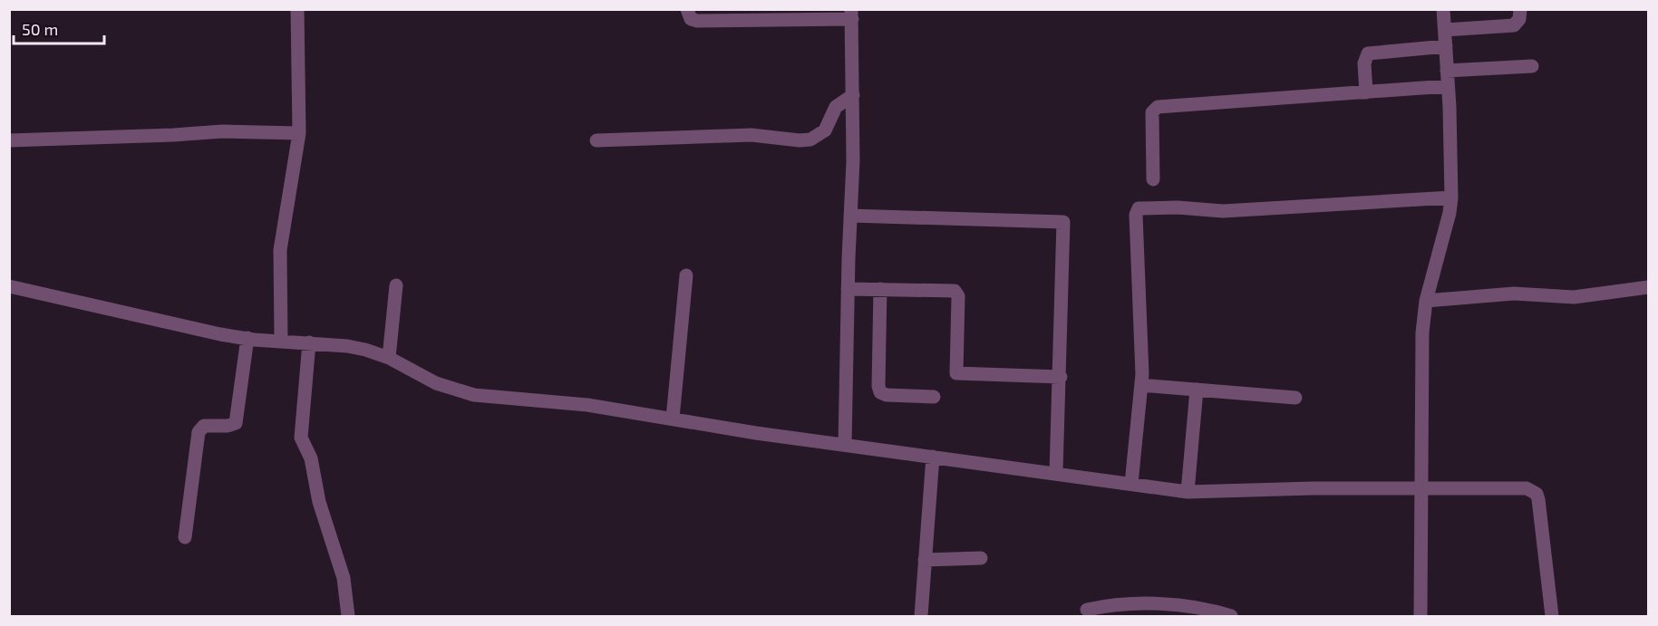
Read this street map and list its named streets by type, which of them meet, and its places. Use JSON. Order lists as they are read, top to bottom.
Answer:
{
  "scale_bar": "50 m"
}
